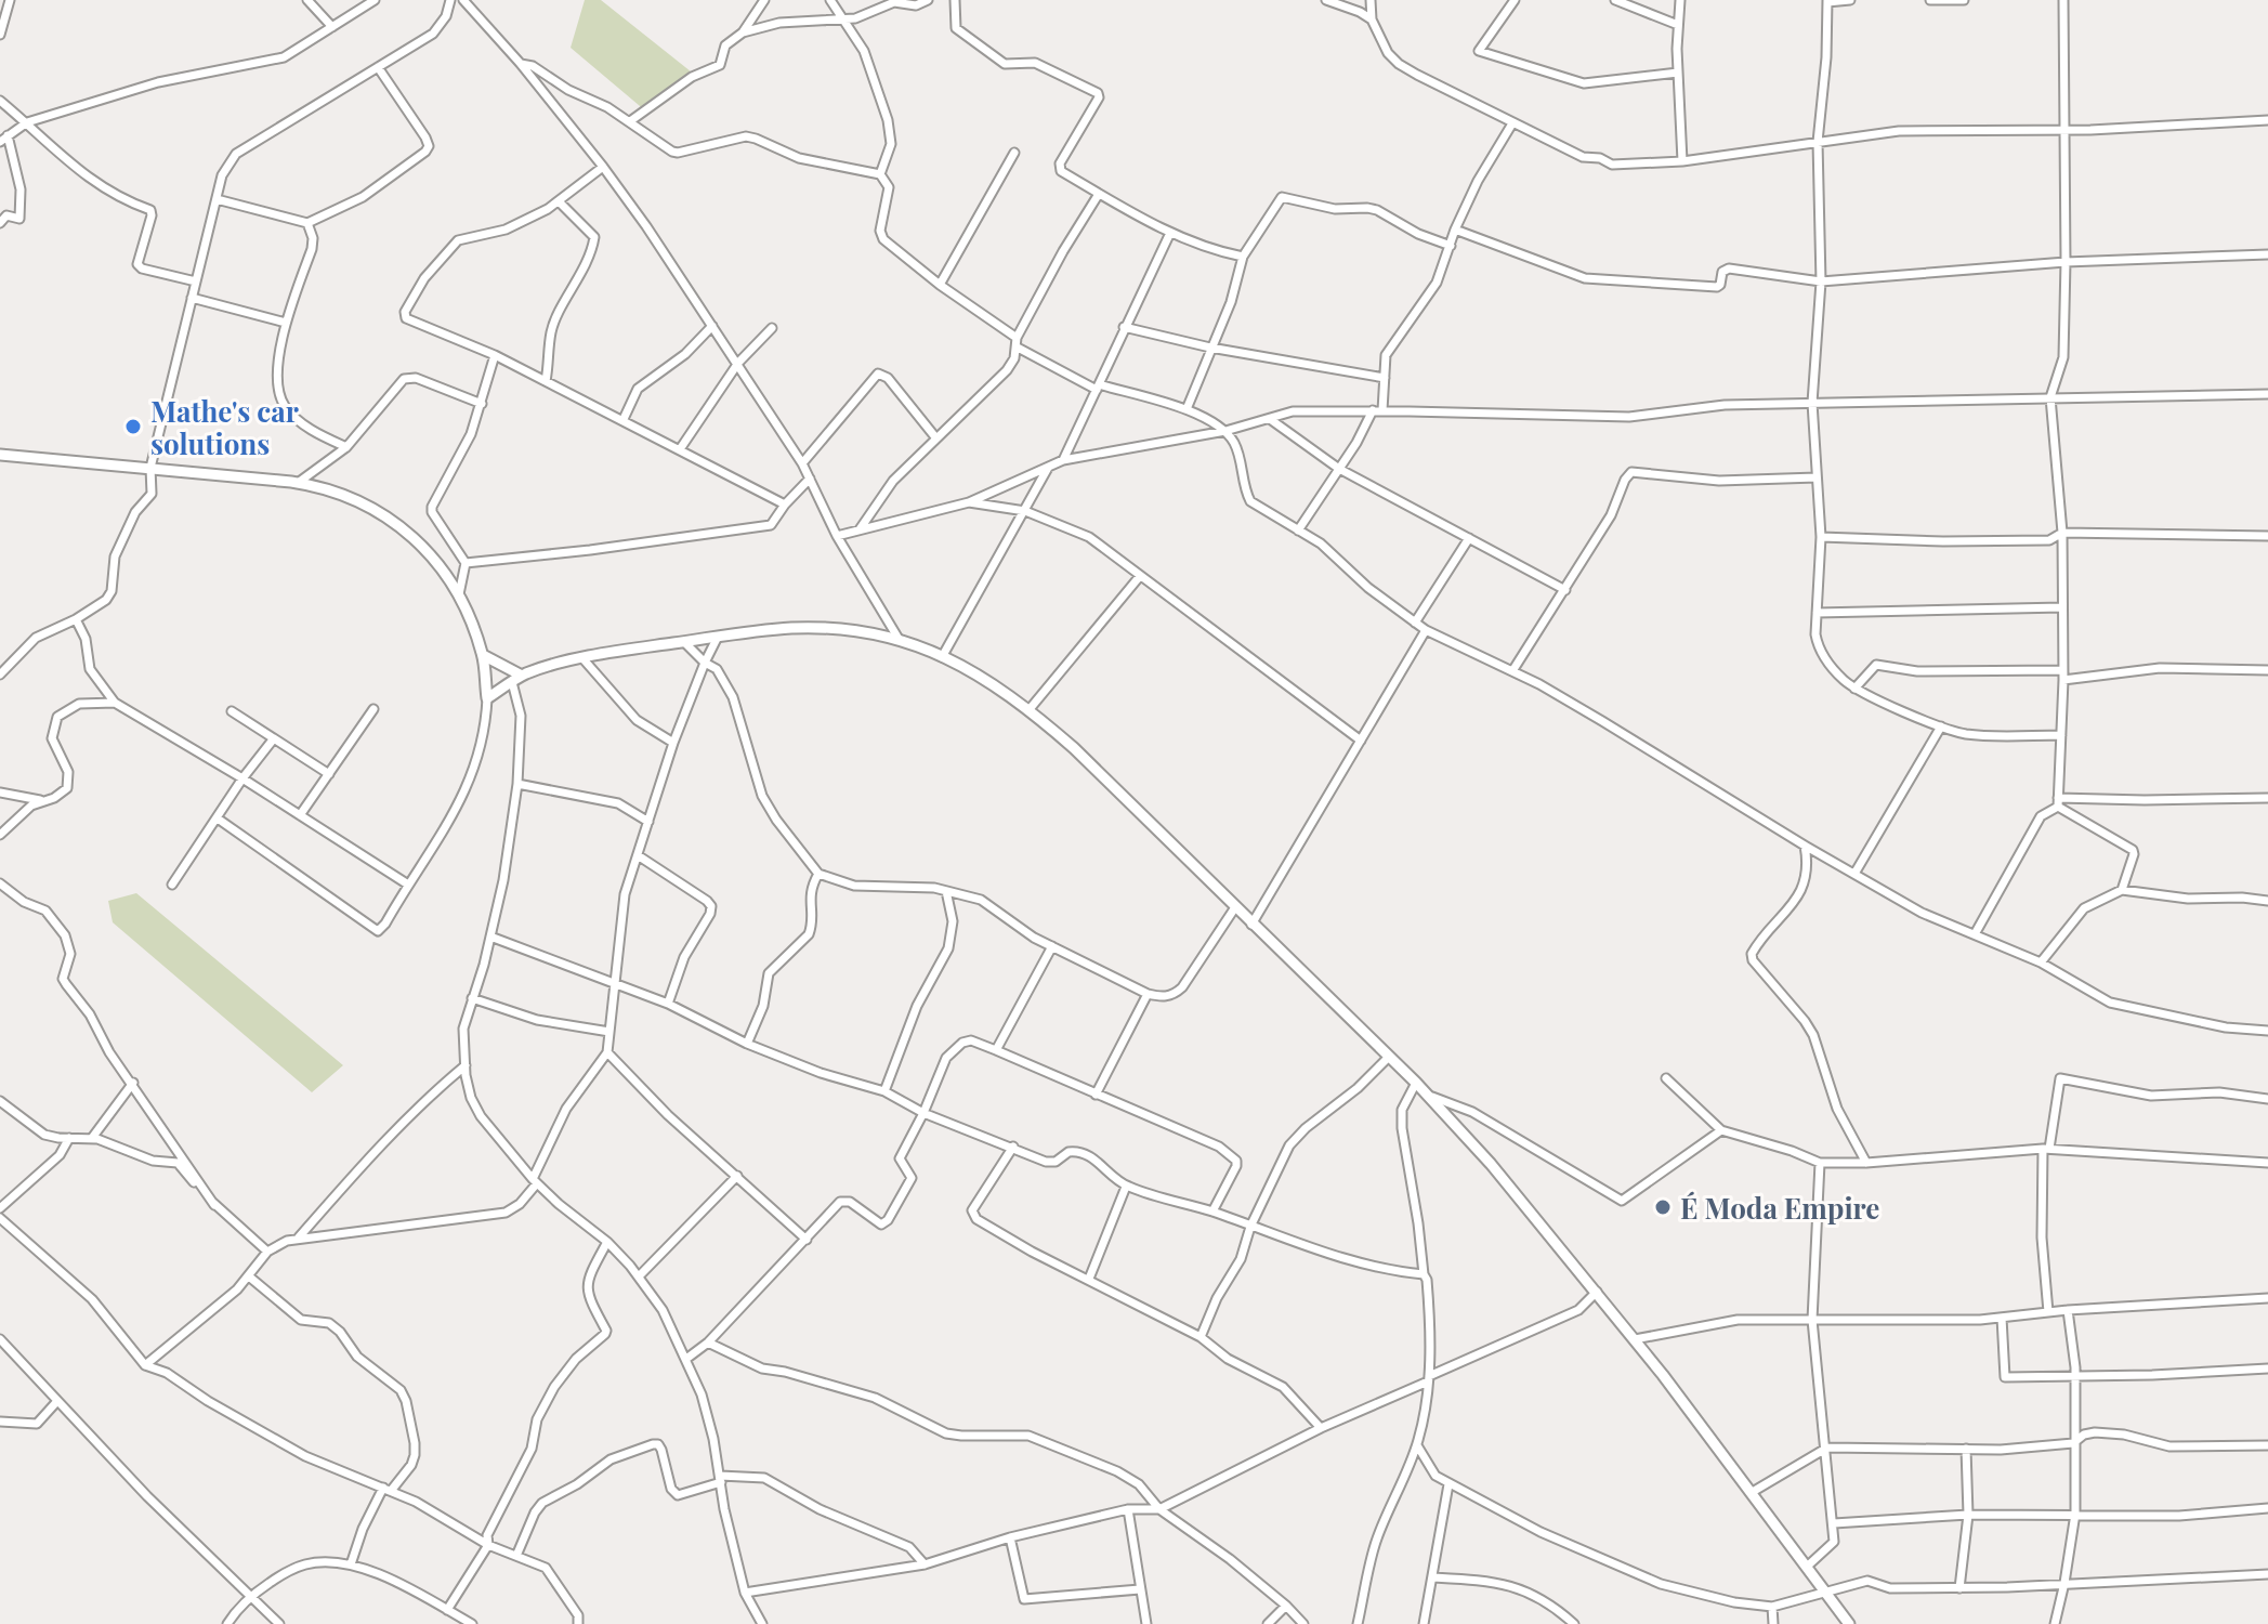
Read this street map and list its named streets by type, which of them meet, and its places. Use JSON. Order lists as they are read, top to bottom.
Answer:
{
  "places": ["Mathe's car solutions", "É Moda Empire"]
}
